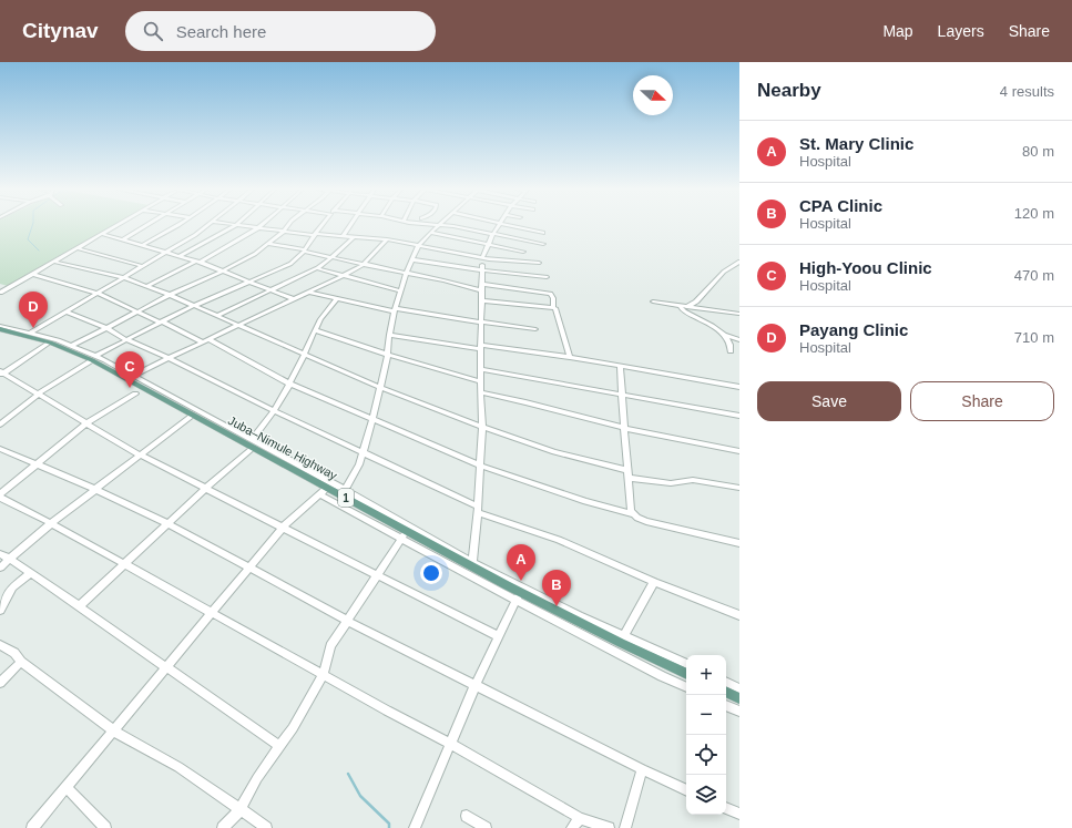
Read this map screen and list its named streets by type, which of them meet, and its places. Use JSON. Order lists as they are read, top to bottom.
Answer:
{
  "streets": {
    "main road": ["Juba–Nimule Highway", "1"]
  },
  "north": "right",
  "page": {
    "header": "Citynav",
    "search": "Search here",
    "nav": ["Map", "Layers", "Share"],
    "heading": ["Nearby", "4 results"],
    "list": [
      {
        "mark": "A",
        "name": "St. Mary Clinic",
        "note": "Hospital",
        "value": "80 m"
      },
      {
        "mark": "B",
        "name": "CPA Clinic",
        "note": "Hospital",
        "value": "120 m"
      },
      {
        "mark": "C",
        "name": "High-Yoou Clinic",
        "note": "Hospital",
        "value": "470 m"
      },
      {
        "mark": "D",
        "name": "Payang Clinic",
        "note": "Hospital",
        "value": "710 m"
      }
    ],
    "pins": [
      "D",
      "C",
      "A",
      "B"
    ],
    "buttons": ["Save", "Share"],
    "map_buttons": ["+", "−"]
  }
}
